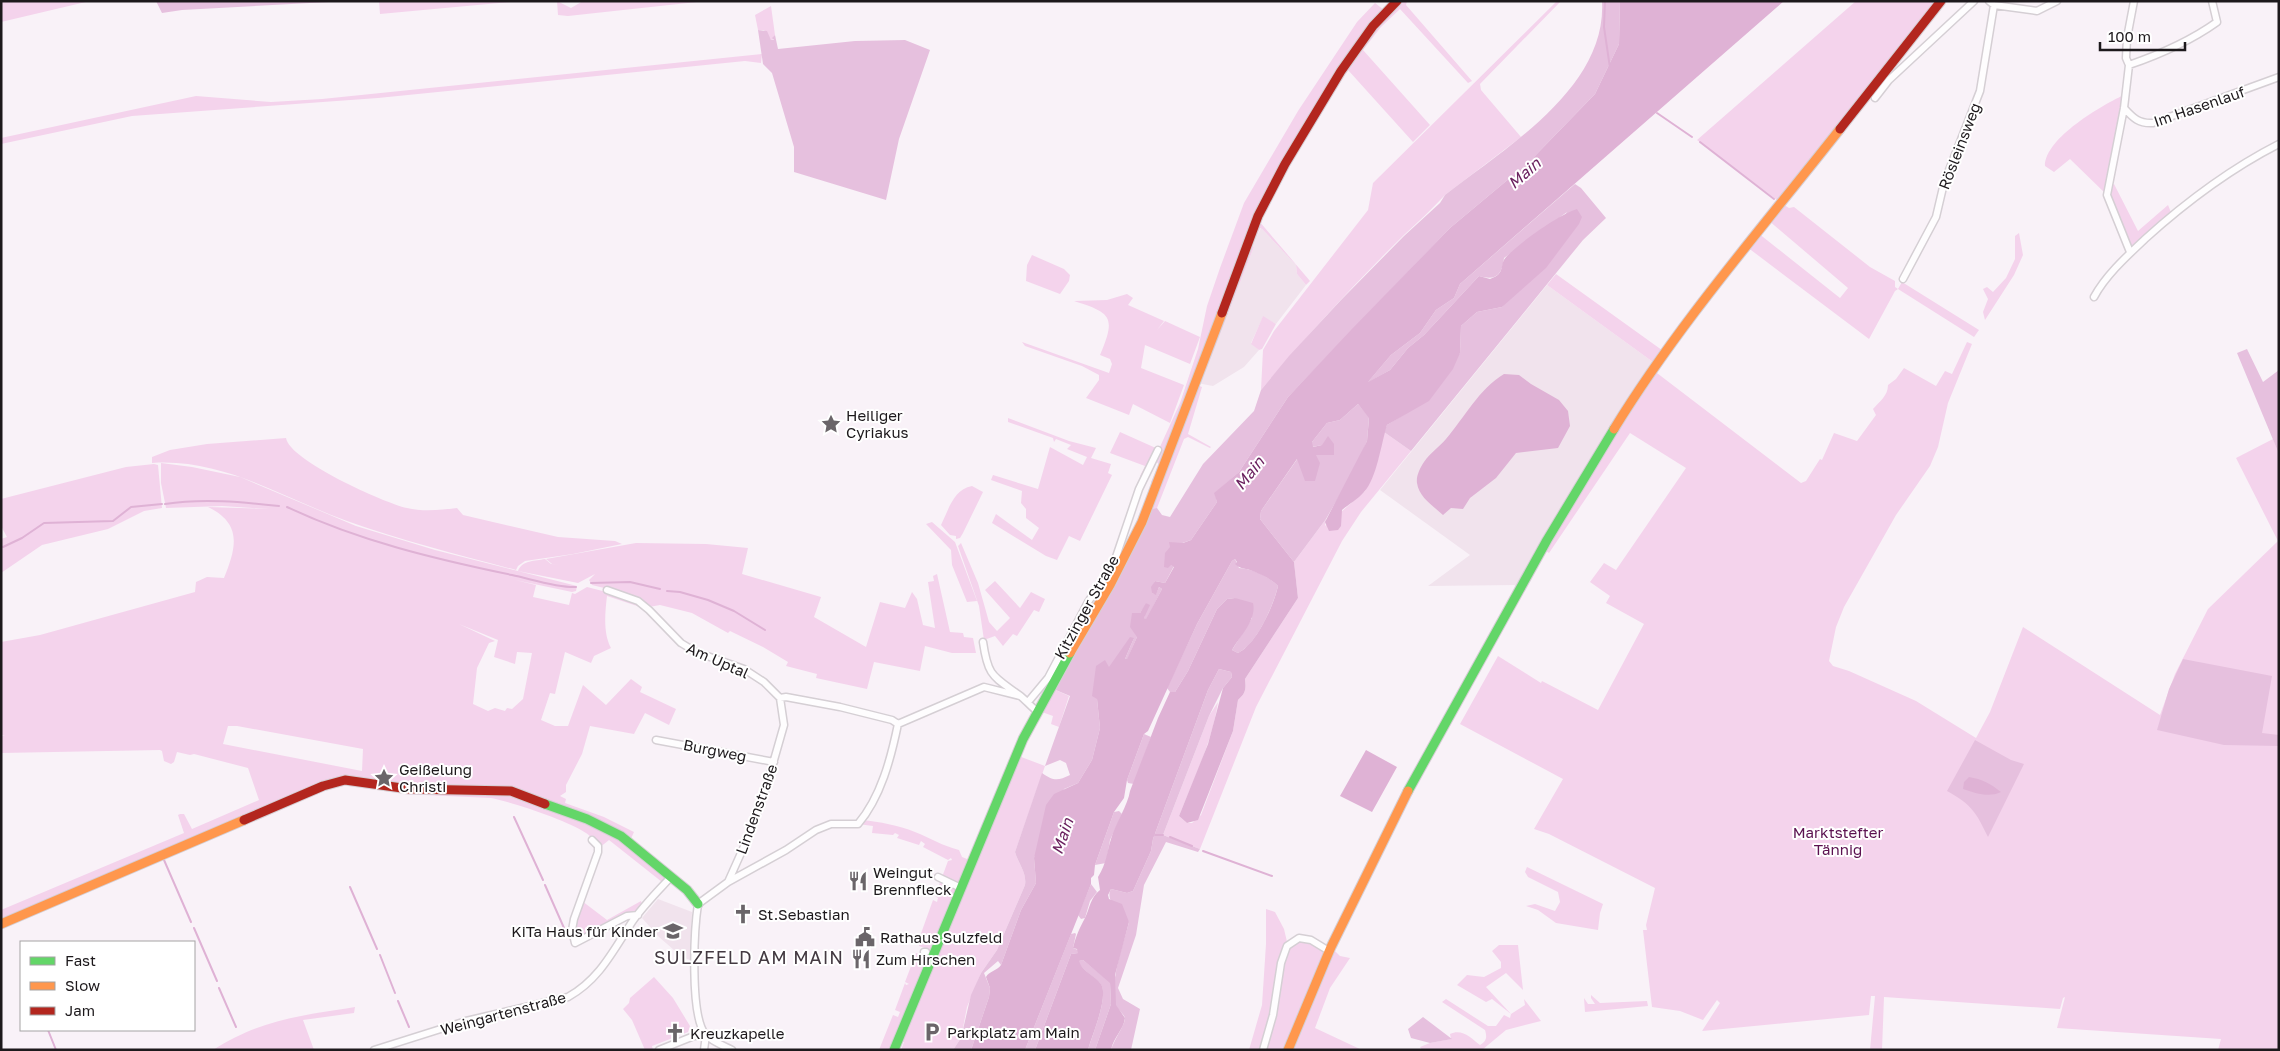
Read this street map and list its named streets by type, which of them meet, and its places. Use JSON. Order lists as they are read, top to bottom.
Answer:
{
  "streets": {
    "street": [
      "Im Hasenlauf",
      "Rösleinsweg",
      "Kitzinger Straße",
      "Am Uptal",
      "Burgweg",
      "Lindenstraße",
      "Weingartenstraße"
    ]
  },
  "crossings": [
    ["Am Uptal", "Lindenstraße"],
    ["Burgweg", "Lindenstraße"]
  ],
  "districts": ["SULZFELD AM MAIN"],
  "water": ["Main"],
  "parks": ["Marktstefter Tännig"],
  "places": {
    "place": ["Heiliger Cyriakus", "Geißelung Christi"],
    "restaurant": ["Weingut Brennfleck", "Zum Hirschen"],
    "church": ["St.Sebastian", "Kreuzkapelle"],
    "school or university": ["KiTa Haus für Kinder"],
    "public building": ["Rathaus Sulzfeld"],
    "parking": ["Parkplatz am Main"]
  },
  "legend": ["Fast", "Slow", "Jam"],
  "scale_bar": "100 m"
}
